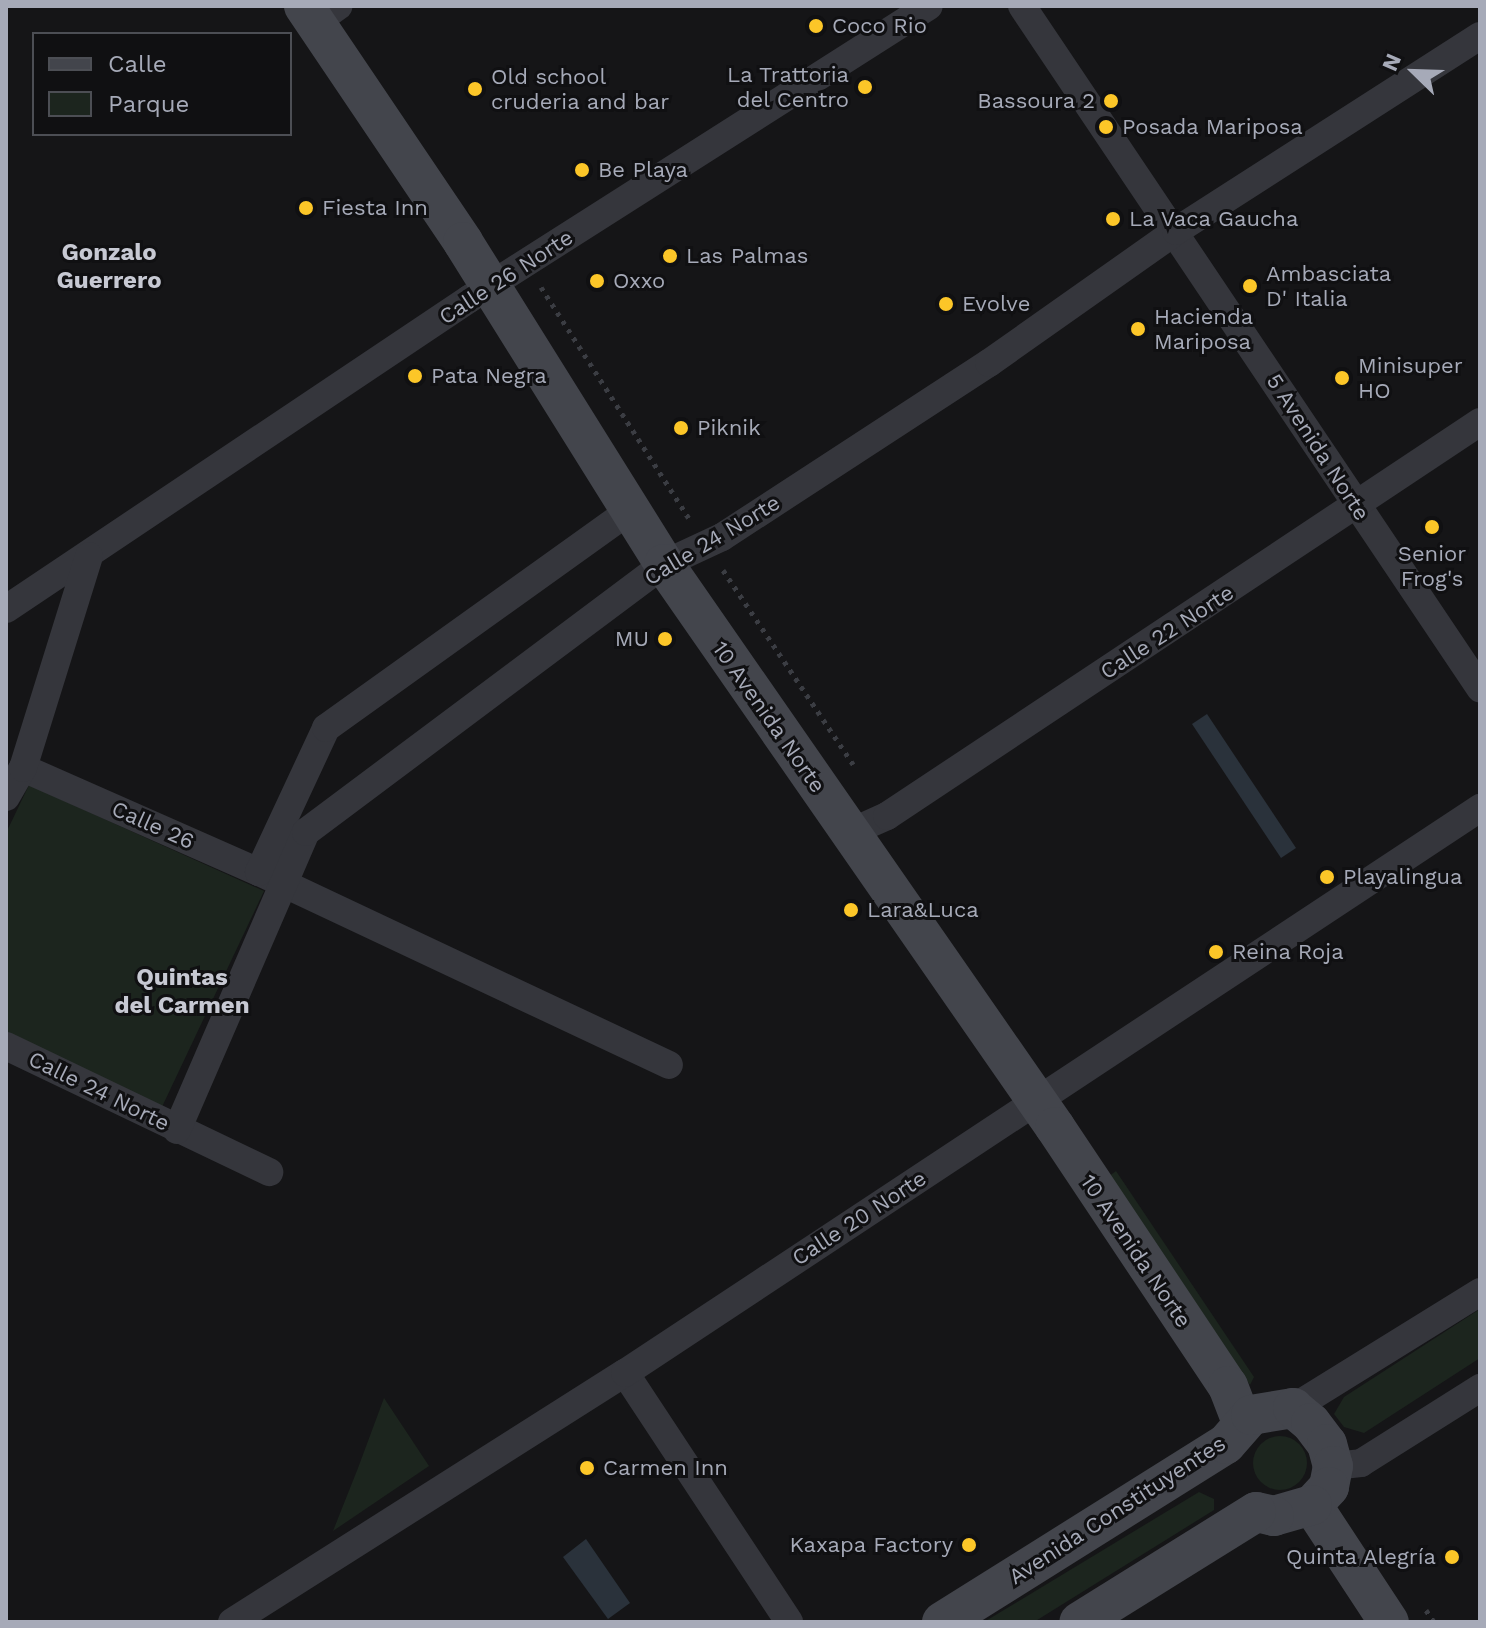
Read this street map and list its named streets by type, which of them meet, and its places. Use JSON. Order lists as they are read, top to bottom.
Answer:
{
  "streets": {
    "street": [
      "Calle 26 Norte",
      "5 Avenida Norte",
      "Calle 24 Norte",
      "Calle 22 Norte",
      "10 Avenida Norte",
      "Calle 26",
      "Calle 20 Norte",
      "Avenida Constituyentes"
    ]
  },
  "crossings": [
    ["Calle 26 Norte", "10 Avenida Norte"],
    ["5 Avenida Norte", "Calle 24 Norte"],
    ["5 Avenida Norte", "Calle 22 Norte"],
    ["Calle 24 Norte", "10 Avenida Norte"],
    ["Calle 24 Norte", "Calle 26"],
    ["Calle 22 Norte", "10 Avenida Norte"],
    ["10 Avenida Norte", "Calle 20 Norte"],
    ["10 Avenida Norte", "Avenida Constituyentes"]
  ],
  "districts": ["Gonzalo Guerrero", "Quintas del Carmen"],
  "places": [
    "Coco Rio",
    "La Trattoria del Centro",
    "Old school cruderia and bar",
    "Bassoura 2",
    "Posada Mariposa",
    "Be Playa",
    "Fiesta Inn",
    "La Vaca Gaucha",
    "Las Palmas",
    "Oxxo",
    "Ambasciata D' Italia",
    "Evolve",
    "Hacienda Mariposa",
    "Pata Negra",
    "Minisuper HO",
    "Piknik",
    "Senior Frog's",
    "MU",
    "Playalingua",
    "Lara&Luca",
    "Reina Roja",
    "Carmen Inn",
    "Kaxapa Factory",
    "Quinta Alegría"
  ],
  "legend": ["Calle", "Parque"],
  "north": "top left"
}
